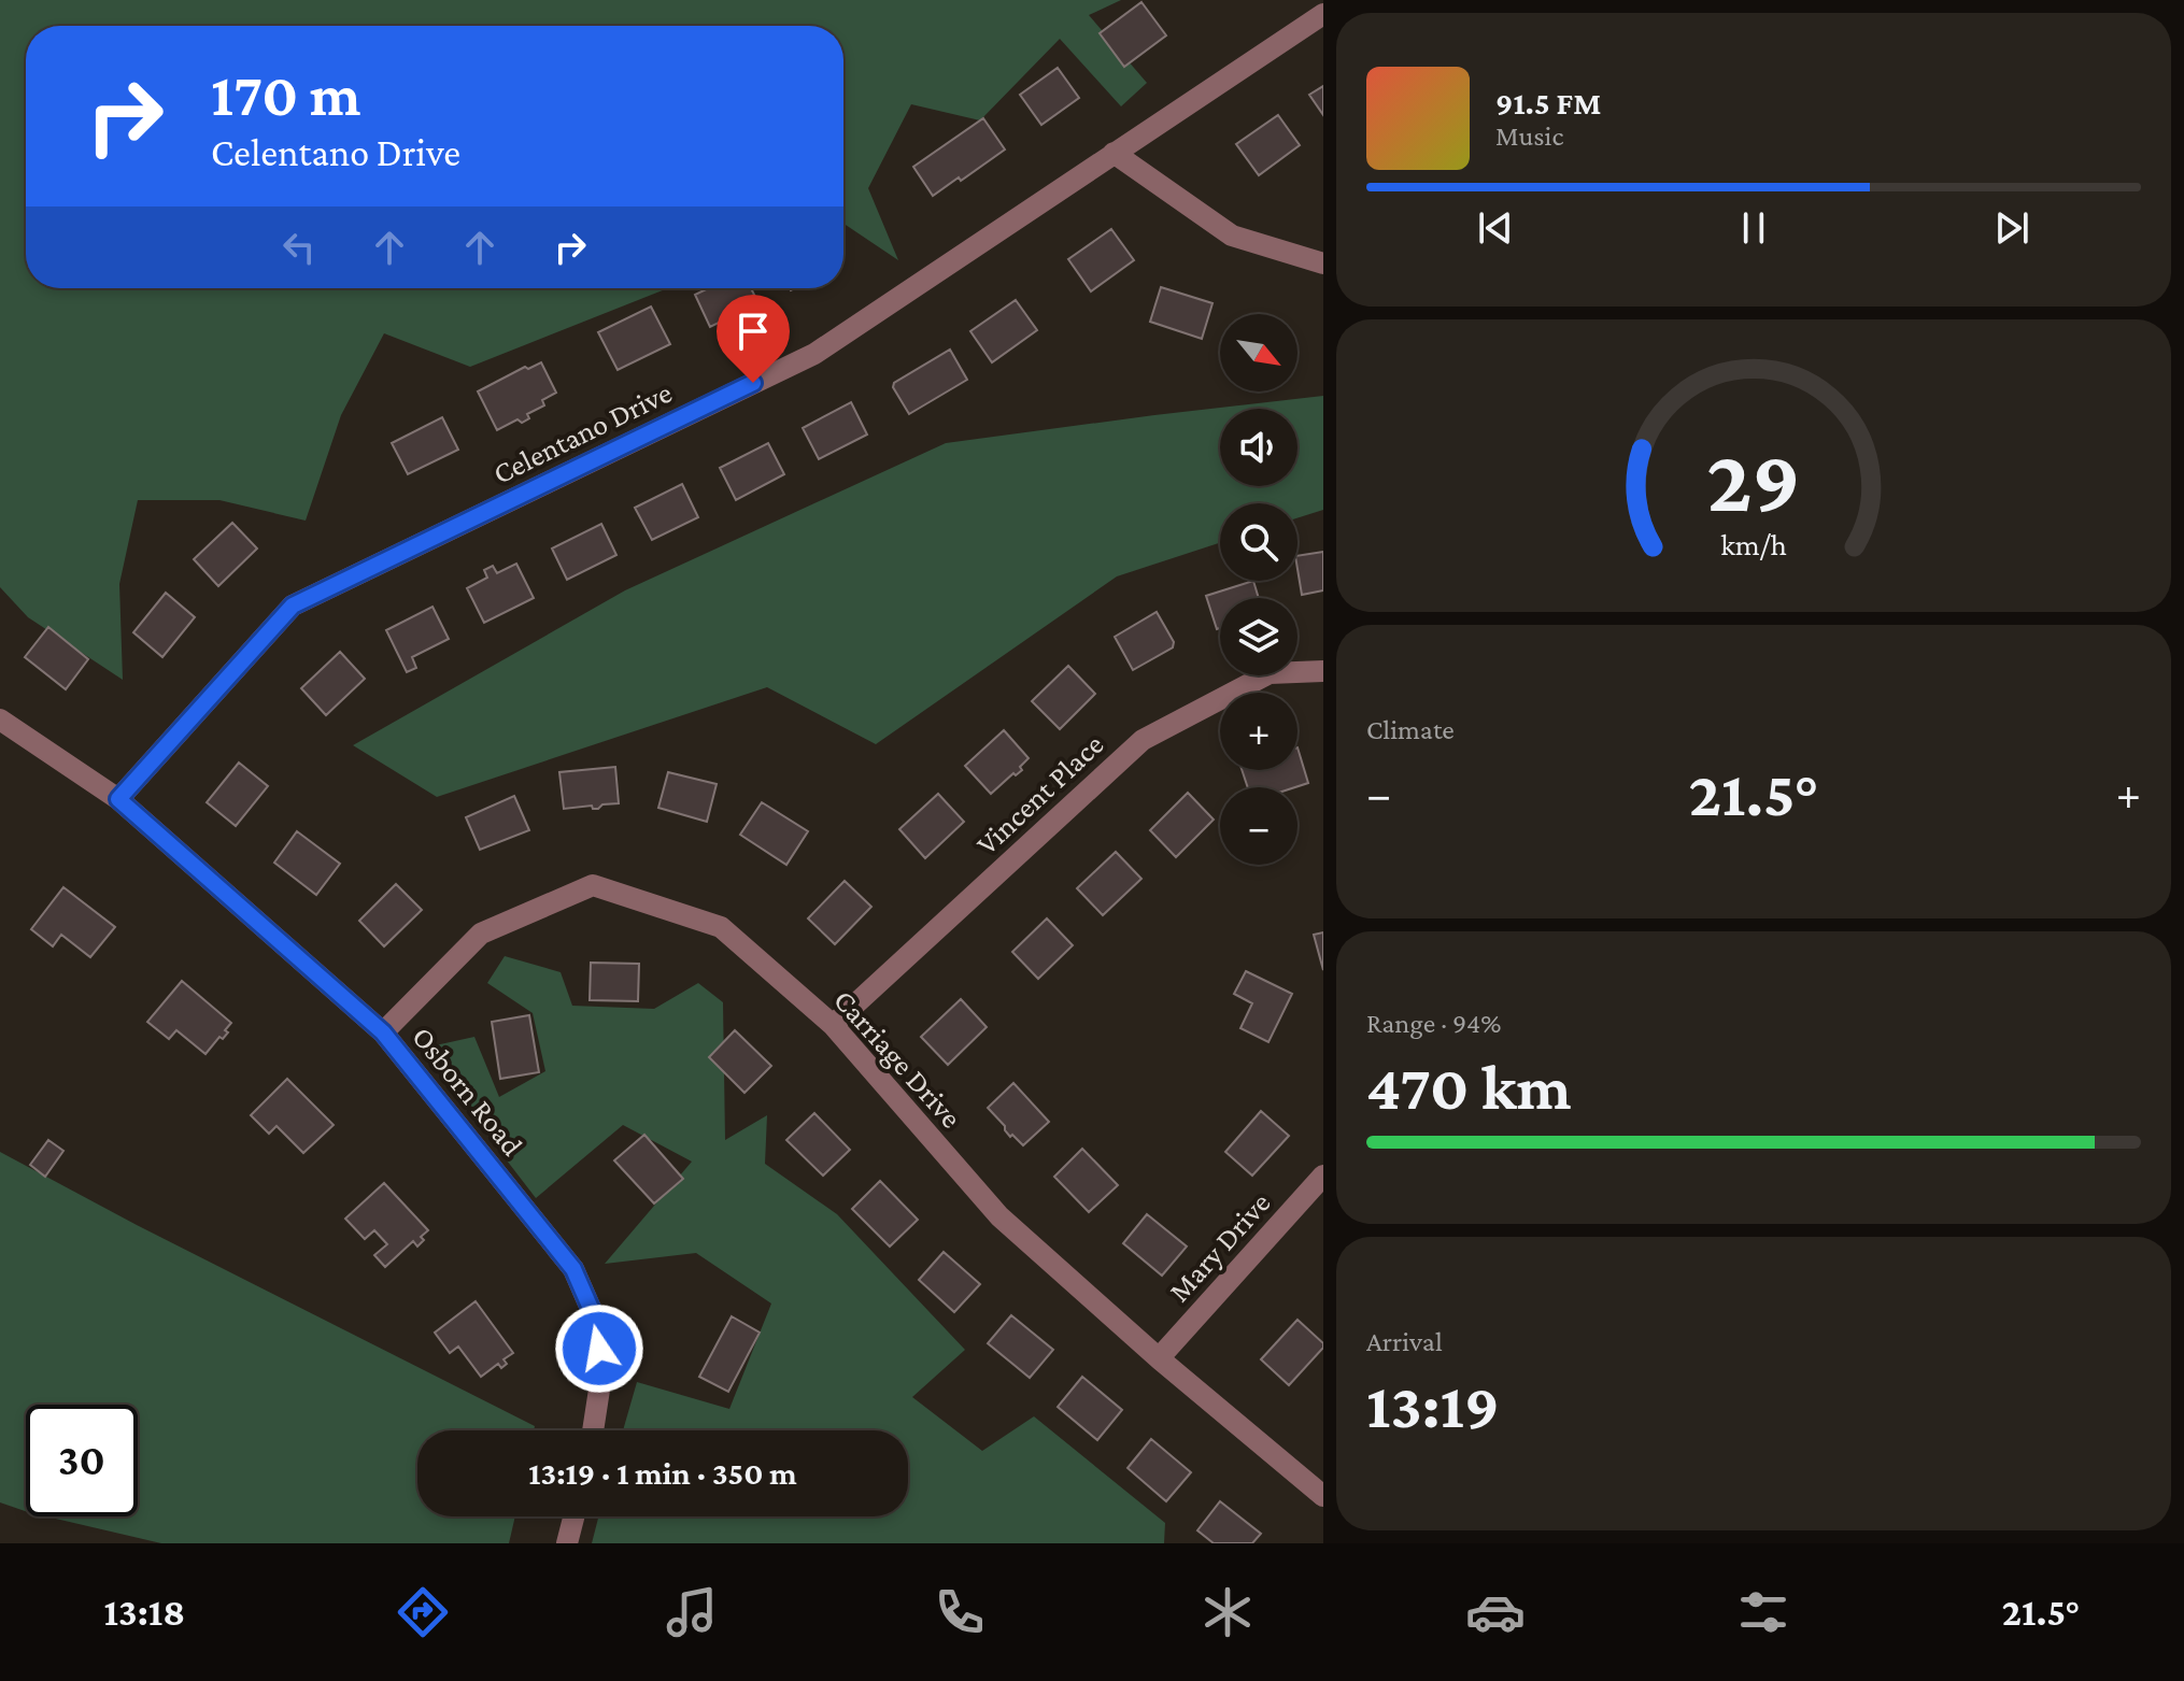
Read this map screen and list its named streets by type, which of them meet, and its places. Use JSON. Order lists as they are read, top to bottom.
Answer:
{
  "streets": {
    "street": [
      "Celentano Drive",
      "Vincent Place",
      "Carriage Drive",
      "Osborn Road",
      "Mary Drive"
    ]
  },
  "crossings": [
    ["Celentano Drive", "Osborn Road"],
    ["Vincent Place", "Carriage Drive"],
    ["Carriage Drive", "Osborn Road"],
    ["Carriage Drive", "Mary Drive"]
  ],
  "north": "bottom right",
  "page": {
    "turn": ["170 m", "Celentano Drive"],
    "song": ["91.5 FM", "Music"],
    "map_buttons": ["+", "−"],
    "tile": [
      "Climate",
      ["Range · 94%", "470 km"],
      ["Arrival", "13:19"]
    ],
    "heat": ["−", "21.5°", "+"],
    "limit": "30",
    "trip": "13:19 · 1 min · 350 m",
    "tabs": ["13:18", "21.5°"],
    "gauge": ["29", "km/h"]
  }
}
